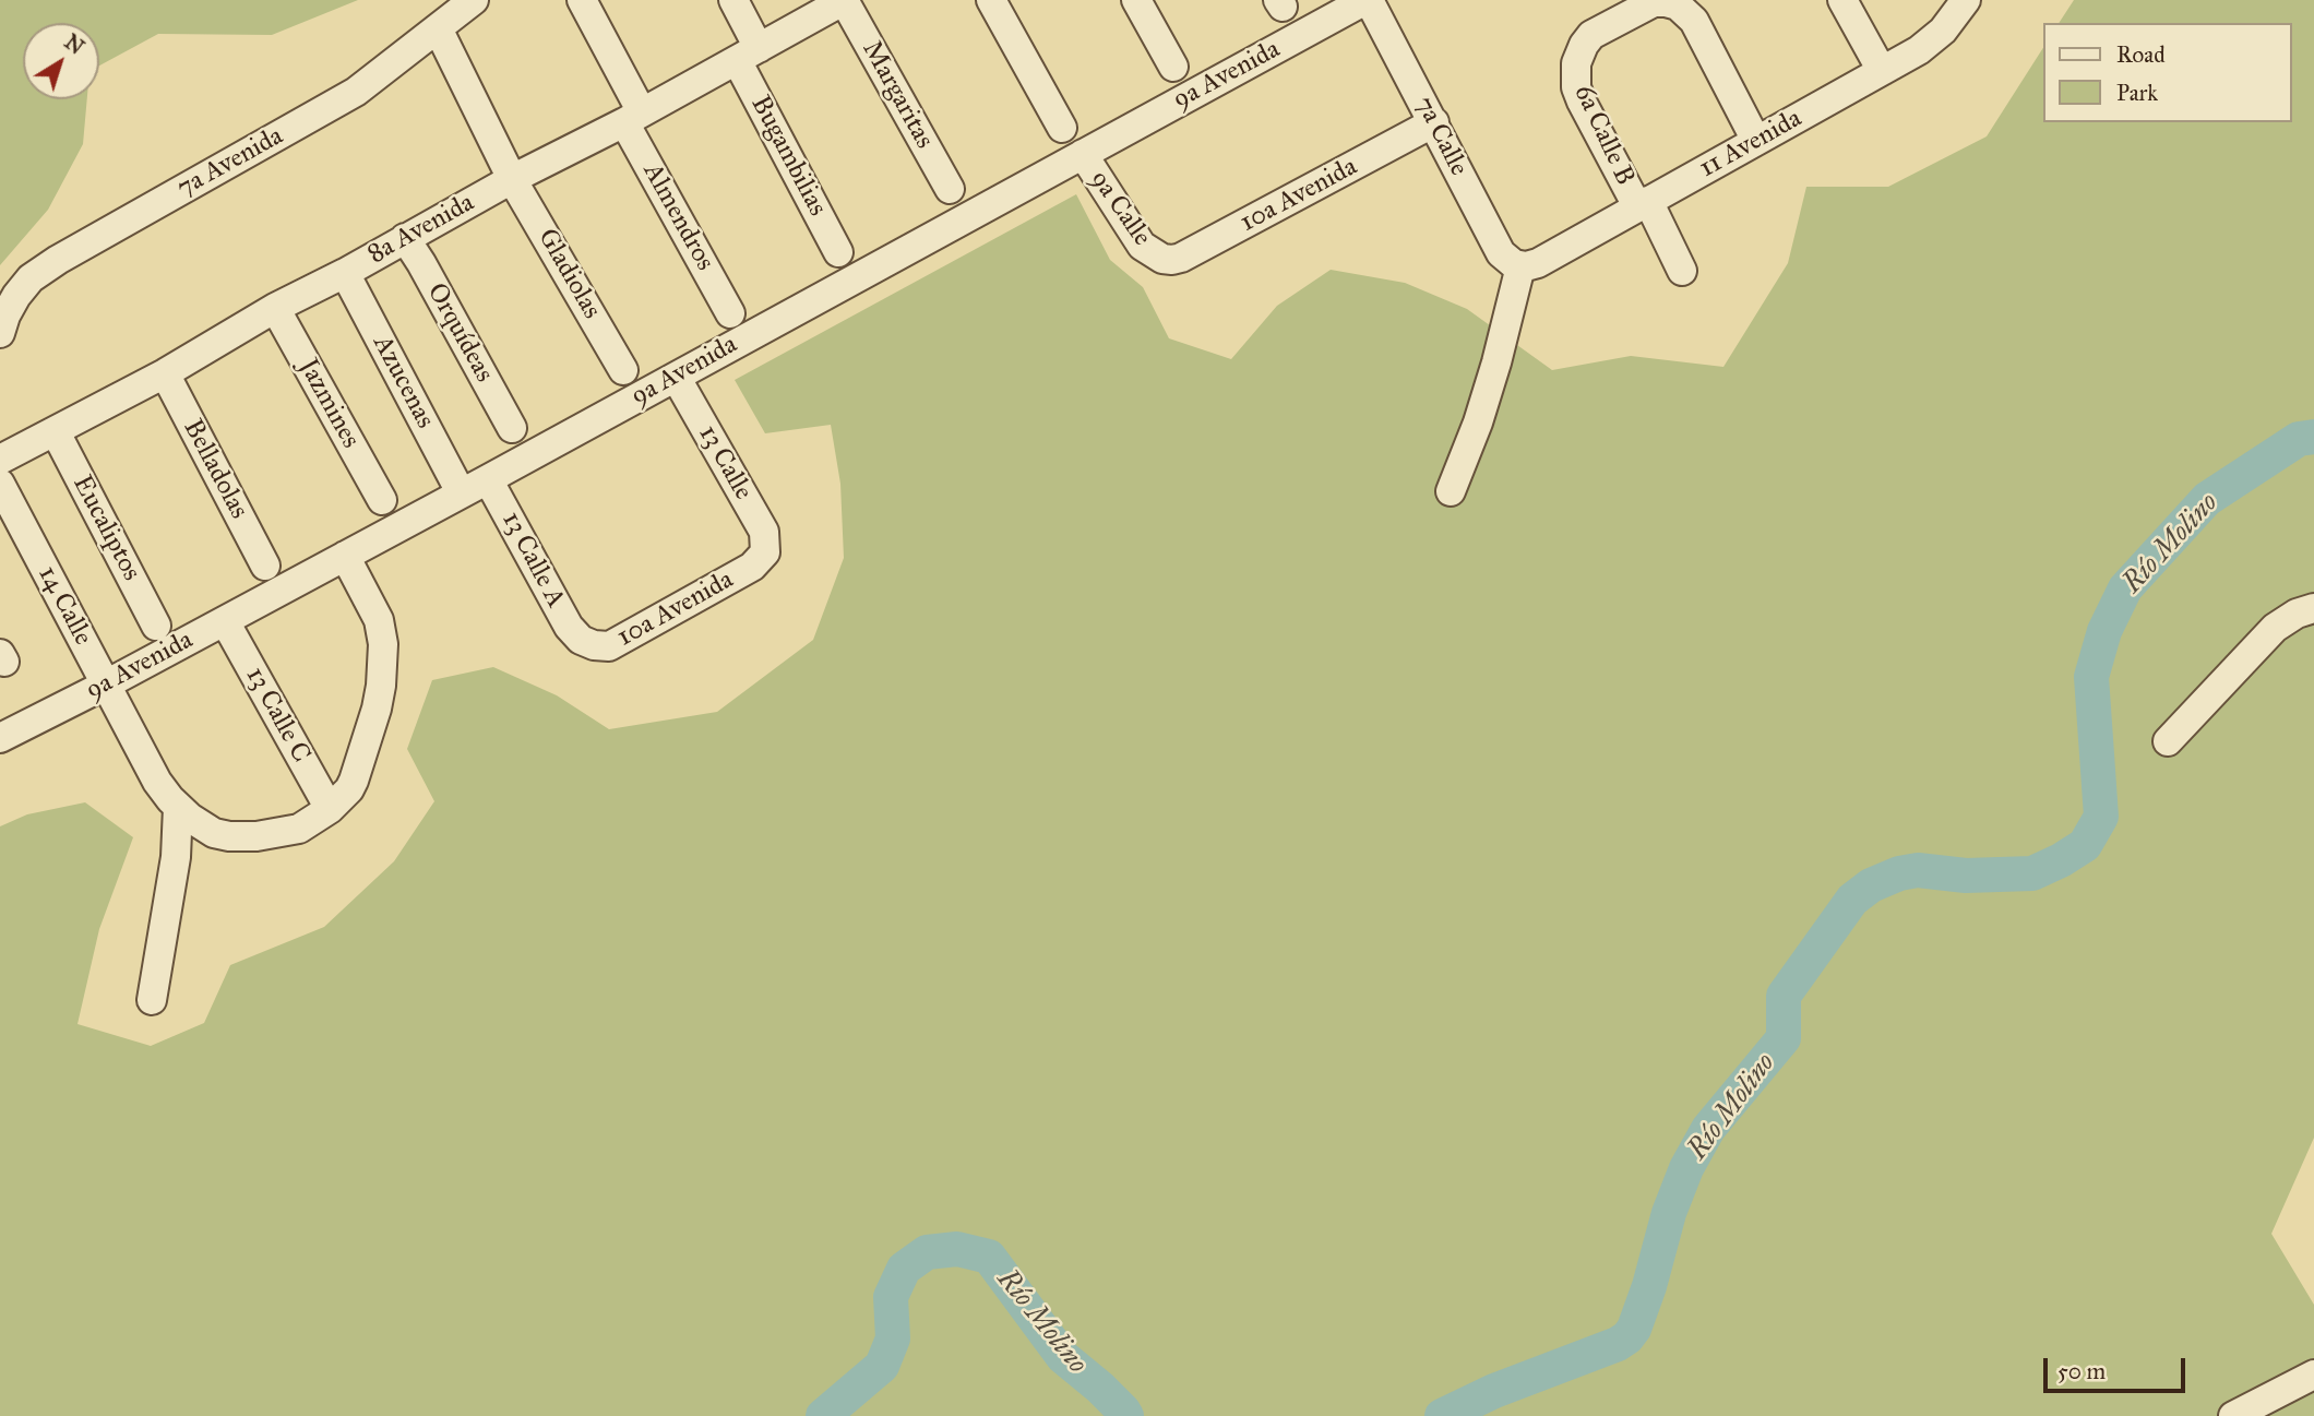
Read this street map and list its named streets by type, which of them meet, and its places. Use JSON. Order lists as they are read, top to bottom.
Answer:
{
  "streets": {
    "street": [
      "9a Avenida",
      "Margaritas",
      "6a Calle B",
      "7a Calle",
      "11 Avenida",
      "Bugambilias",
      "7a Avenida",
      "10a Avenida",
      "9a Calle",
      "Almendros",
      "8a Avenida",
      "Gladiolas",
      "Orquídeas",
      "Azucenas",
      "Jazmines",
      "13 Calle",
      "Belladolas",
      "Eucaliptos",
      "13 Calle A",
      "14 Calle",
      "13 Calle C"
    ]
  },
  "crossings": [
    ["9a Avenida", "7a Calle"],
    ["9a Avenida", "9a Calle"],
    ["9a Avenida", "Azucenas"],
    ["9a Avenida", "13 Calle"],
    ["9a Avenida", "13 Calle A"],
    ["9a Avenida", "14 Calle"],
    ["9a Avenida", "13 Calle C"],
    ["Margaritas", "8a Avenida"],
    ["6a Calle B", "11 Avenida"],
    ["7a Calle", "11 Avenida"],
    ["7a Calle", "10a Avenida"],
    ["Bugambilias", "8a Avenida"],
    ["10a Avenida", "9a Calle"],
    ["10a Avenida", "13 Calle"],
    ["10a Avenida", "13 Calle A"],
    ["Almendros", "8a Avenida"],
    ["8a Avenida", "Gladiolas"],
    ["8a Avenida", "Orquídeas"],
    ["8a Avenida", "Azucenas"],
    ["8a Avenida", "Jazmines"],
    ["8a Avenida", "Belladolas"],
    ["8a Avenida", "Eucaliptos"],
    ["14 Calle", "13 Calle C"]
  ],
  "water": ["Río Molino"],
  "legend": ["Road", "Park"],
  "scale_bar": "50 m",
  "north": "top right"
}
